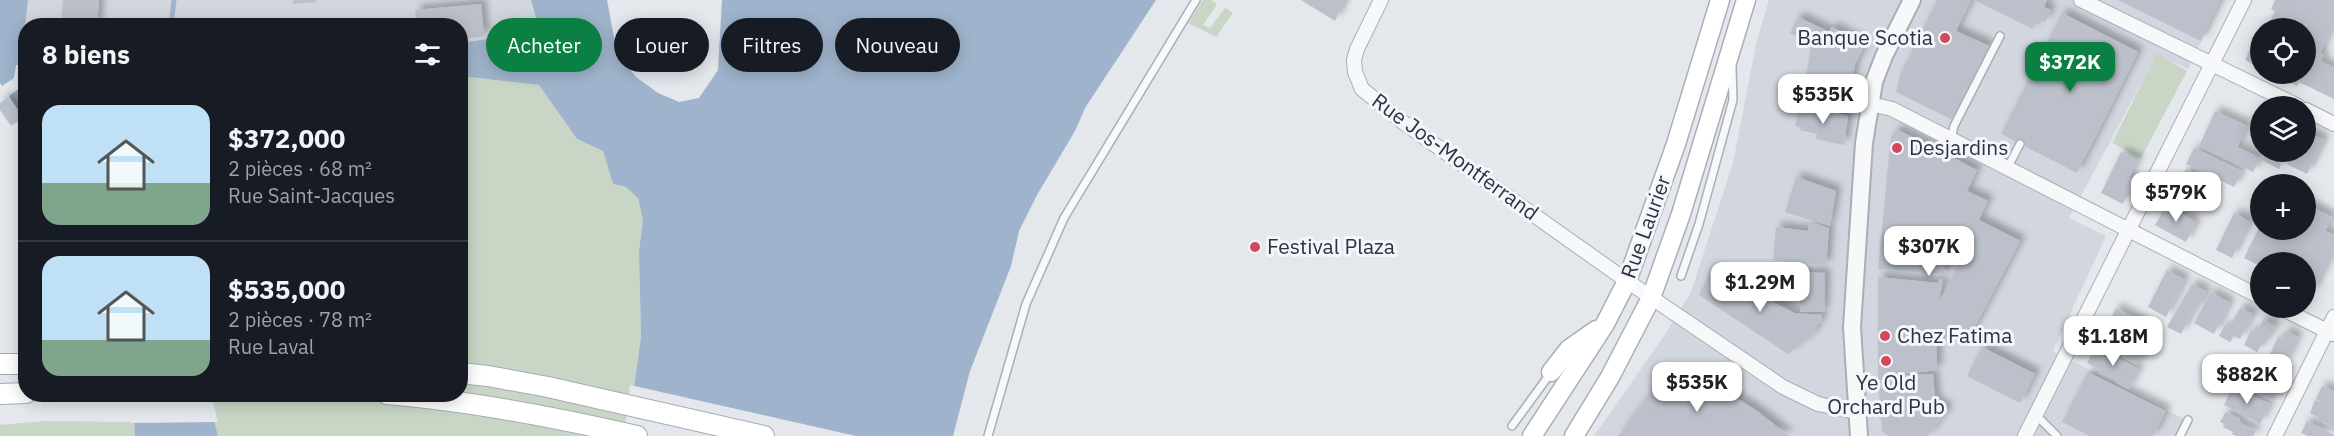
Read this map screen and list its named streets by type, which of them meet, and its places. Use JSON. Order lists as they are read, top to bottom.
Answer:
{
  "streets": {
    "main road": ["Rue Laurier"],
    "street": ["Rue Jos-Montferrand"]
  },
  "crossings": [
    ["Rue Jos-Montferrand", "Rue Laurier"]
  ],
  "places": [
    "Banque Scotia",
    "Desjardins",
    "Festival Plaza",
    "Chez Fatima",
    "Ye Old Orchard Pub"
  ],
  "page": {
    "map_buttons": ["+", "−"],
    "chip": [
      "Acheter",
      "Louer",
      "Filtres",
      "Nouveau"
    ],
    "heading": "8 biens",
    "price": [
      "$372K",
      "$535K",
      "$579K",
      "$307K",
      "$1.29M",
      "$1.18M",
      "$882K",
      "$535K"
    ],
    "list": [
      {
        "name": "$372,000",
        "note": "2 pièces · 68 m² · Rue Saint-Jacques"
      },
      {
        "name": "$535,000",
        "note": "2 pièces · 78 m² · Rue Laval"
      }
    ]
  }
}
